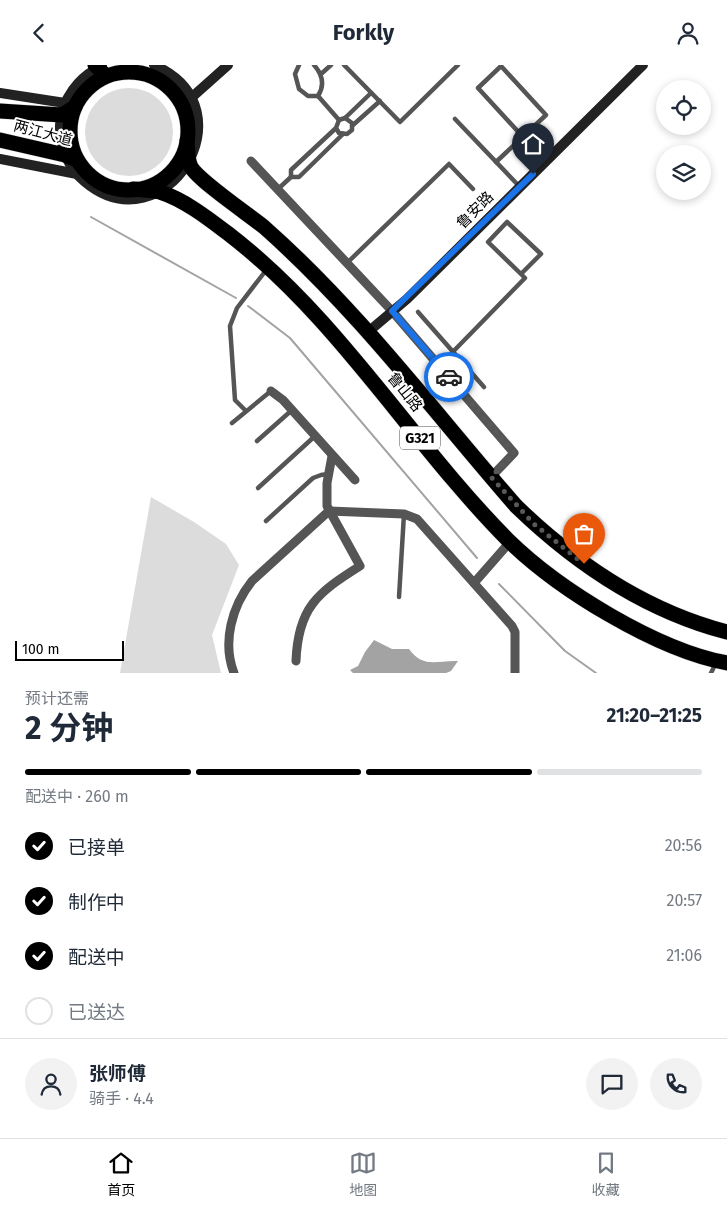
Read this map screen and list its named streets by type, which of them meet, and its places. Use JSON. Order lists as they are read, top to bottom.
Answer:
{
  "streets": {
    "highway": ["两江大道", "鲁山路", "G321"],
    "street": ["鲁安路"]
  },
  "crossings": [
    ["两江大道", "鲁山路"],
    ["鲁安路", "鲁山路"]
  ],
  "scale_bar": "100 m",
  "page": {
    "header": "Forkly",
    "scale": "100 m",
    "heading": ["2 分钟", "预计还需", "21:20–21:25"],
    "panel": ["张师傅", "骑手 · 4.4"],
    "bar": "配送中 · 260 m",
    "list": [
      ["已接单", "20:56"],
      ["制作中", "20:57"],
      ["配送中", "21:06"],
      "已送达"
    ],
    "tabs": ["首页", "地图", "收藏"]
  }
}
